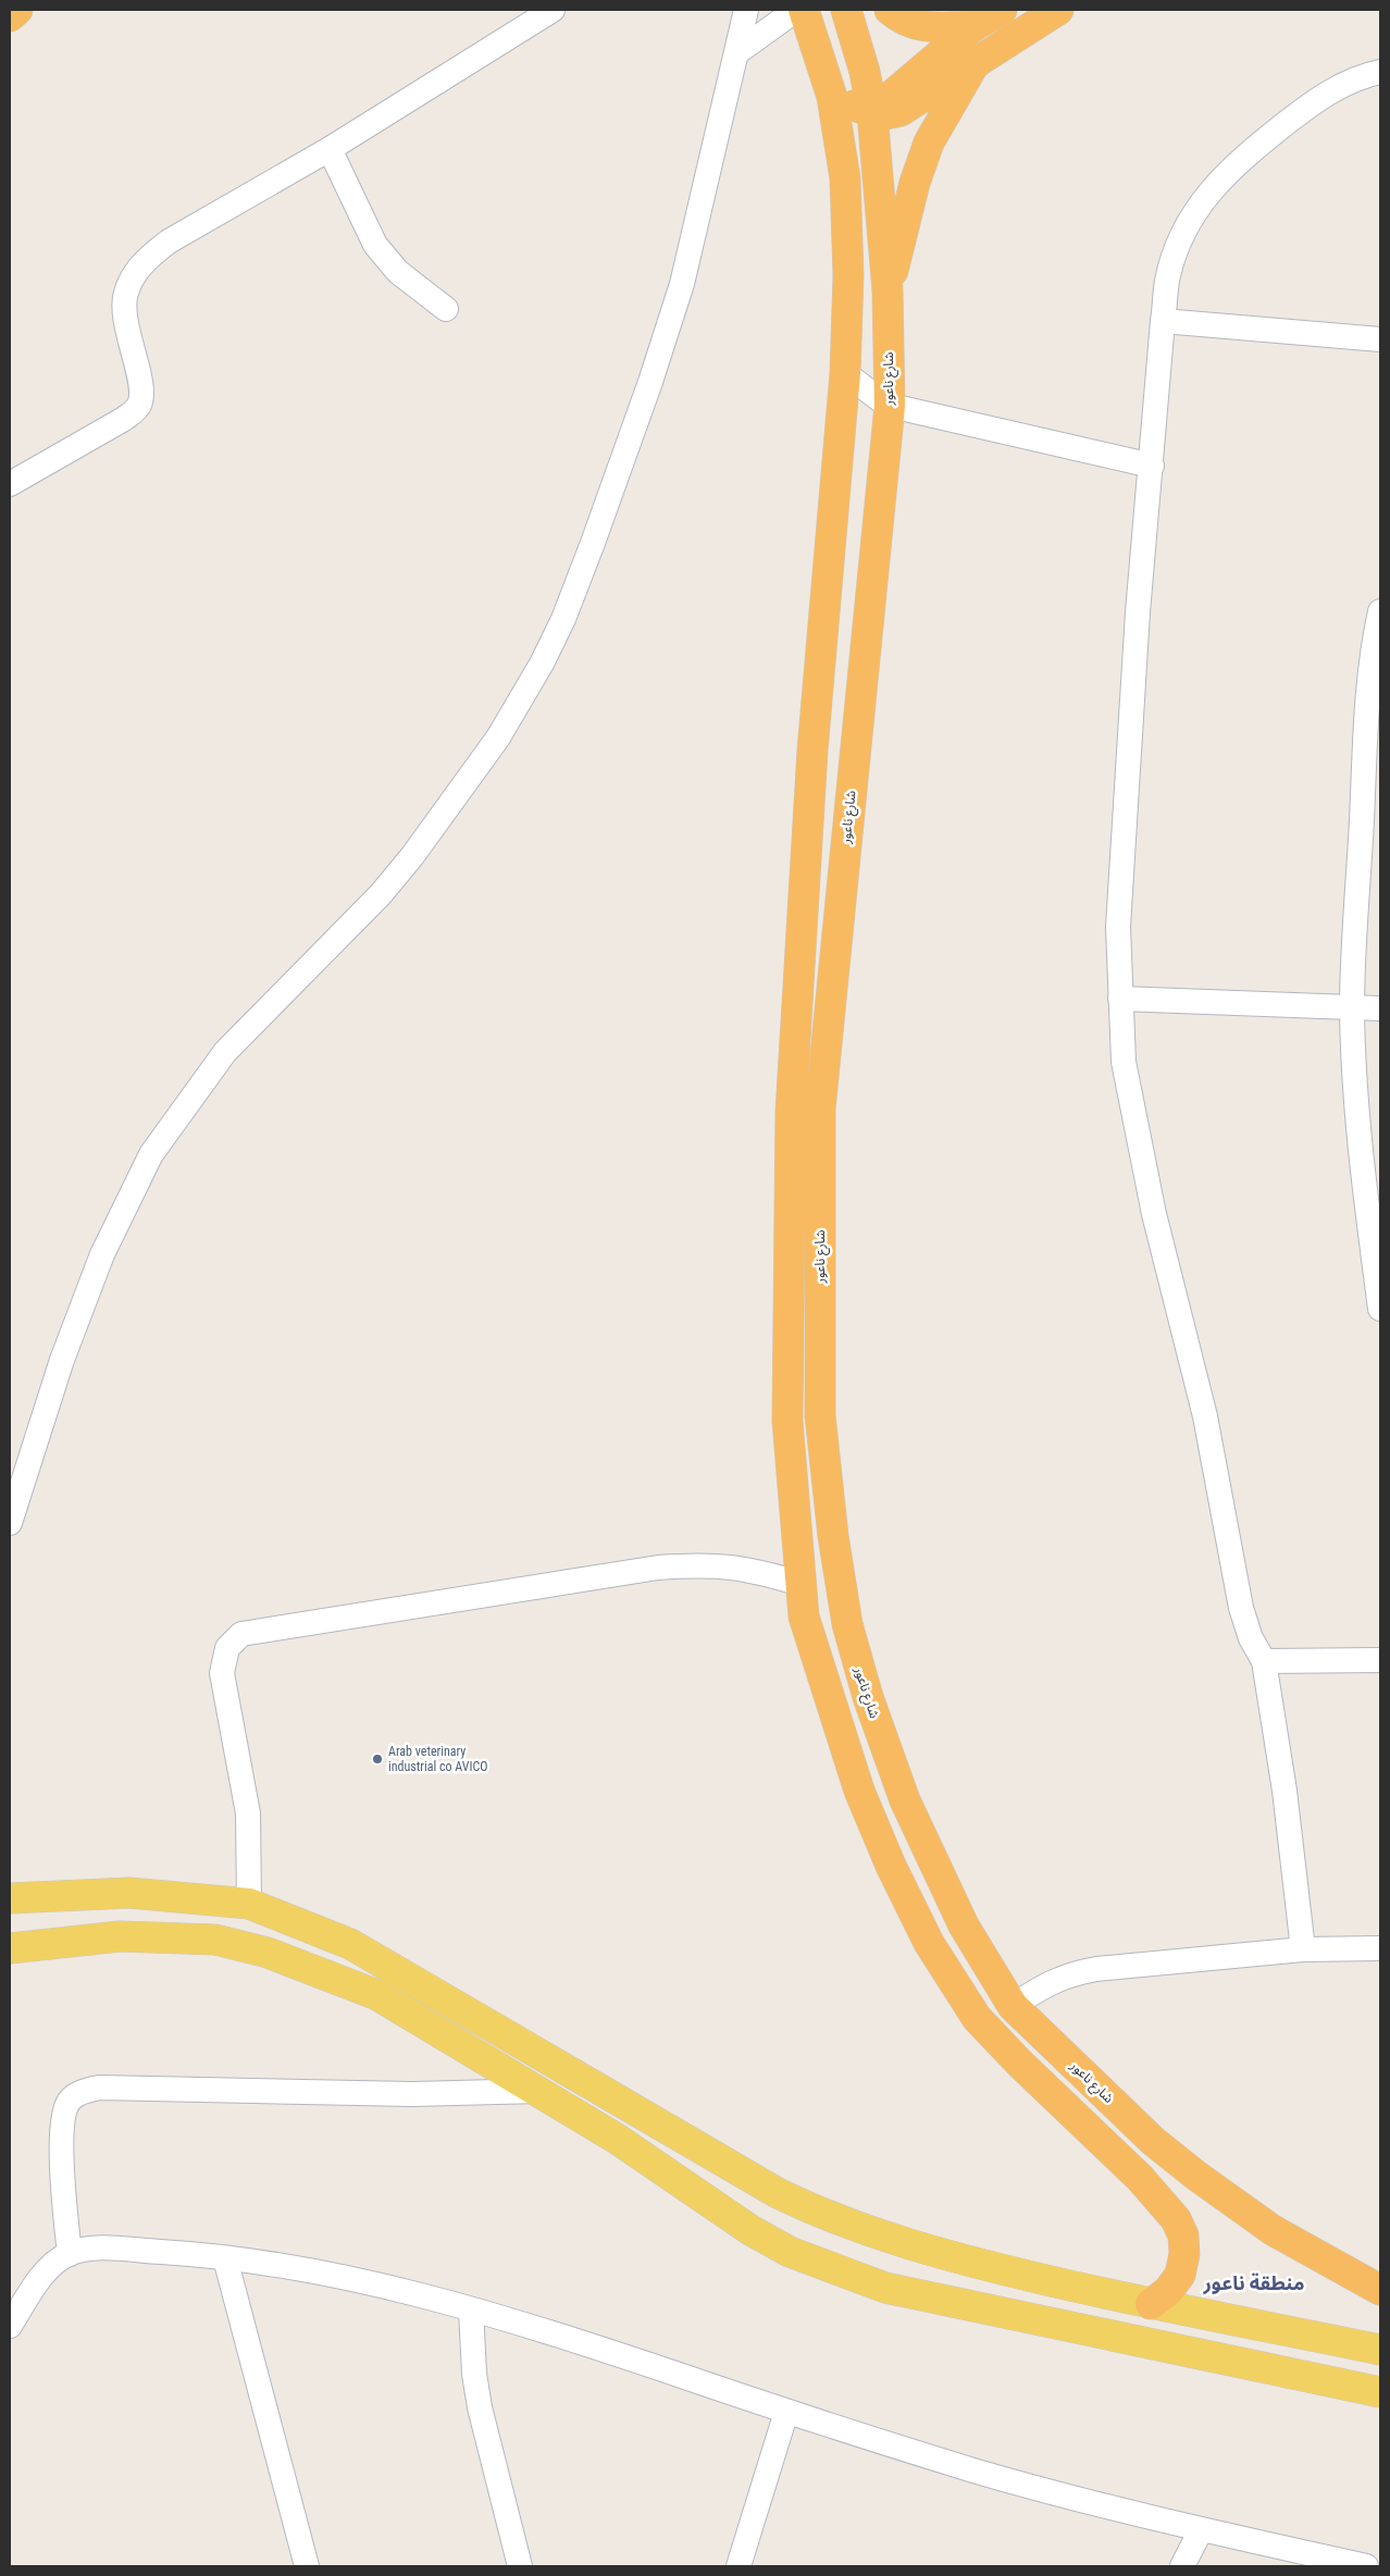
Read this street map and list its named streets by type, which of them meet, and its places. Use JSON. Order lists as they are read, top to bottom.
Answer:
{
  "streets": {
    "highway": ["شارع ناعور"]
  },
  "districts": ["منطقة ناعور"],
  "places": ["Arab veterinary industrial co AVICO"]
}
